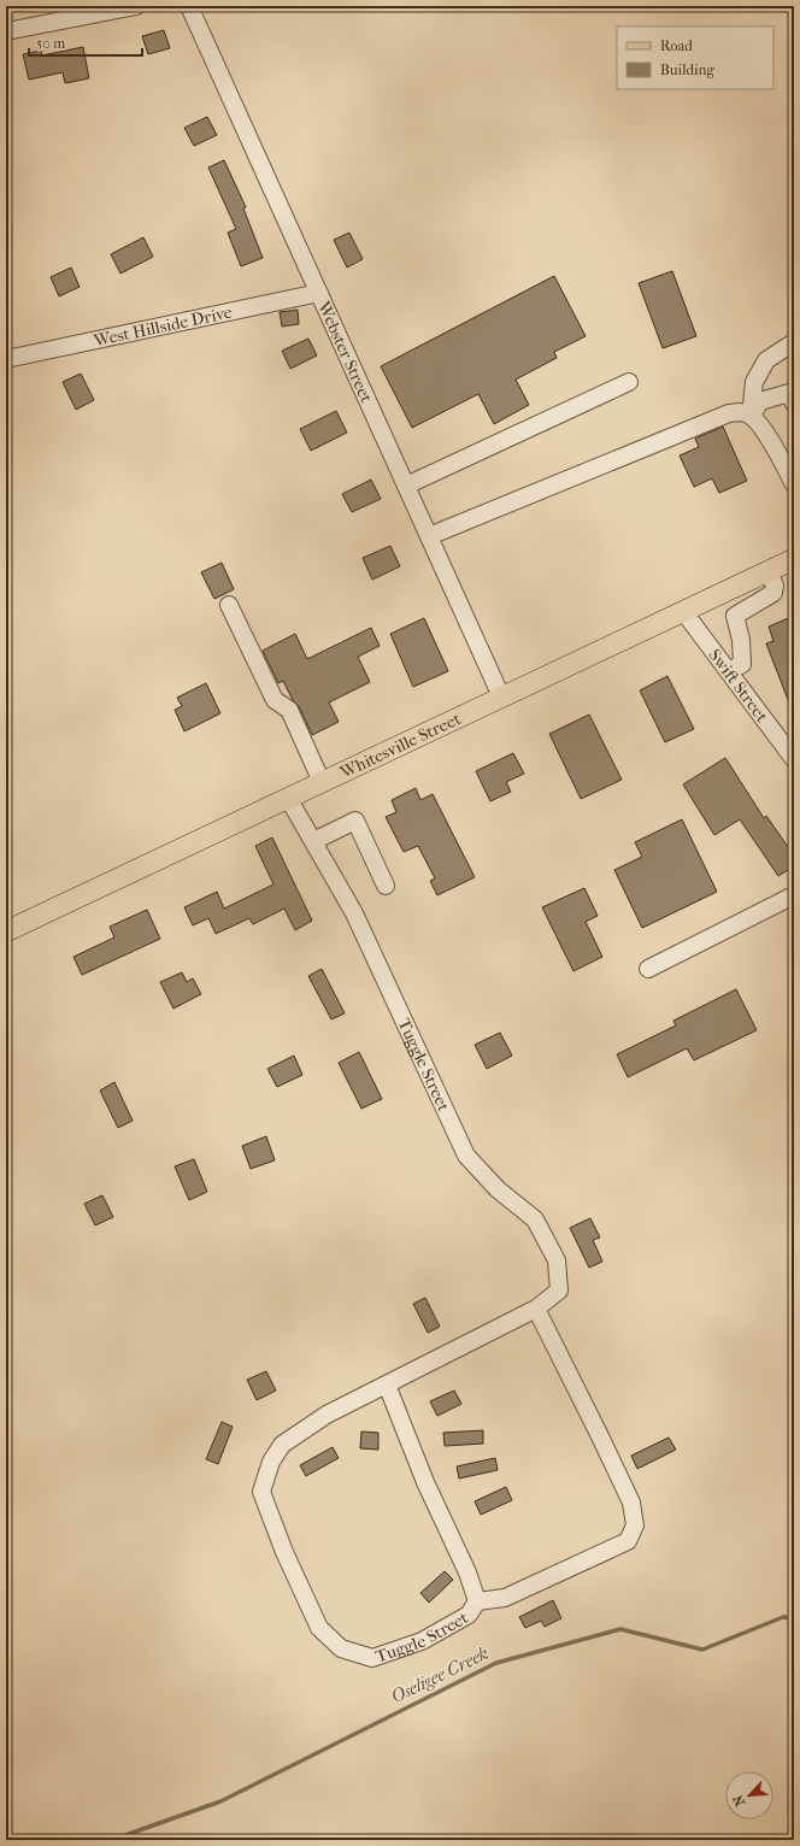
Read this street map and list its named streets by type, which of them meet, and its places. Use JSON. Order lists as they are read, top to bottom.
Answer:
{
  "streets": {
    "main road": ["Whitesville Street"],
    "street": [
      "West Hillside Drive",
      "Webster Street",
      "Swift Street",
      "Tuggle Street"
    ]
  },
  "crossings": [
    ["West Hillside Drive", "Webster Street"],
    ["Webster Street", "Whitesville Street"],
    ["Swift Street", "Whitesville Street"],
    ["Whitesville Street", "Tuggle Street"]
  ],
  "water": ["Oseligee Creek"],
  "legend": ["Road", "Building"],
  "scale_bar": "50 m",
  "north": "bottom left"
}
